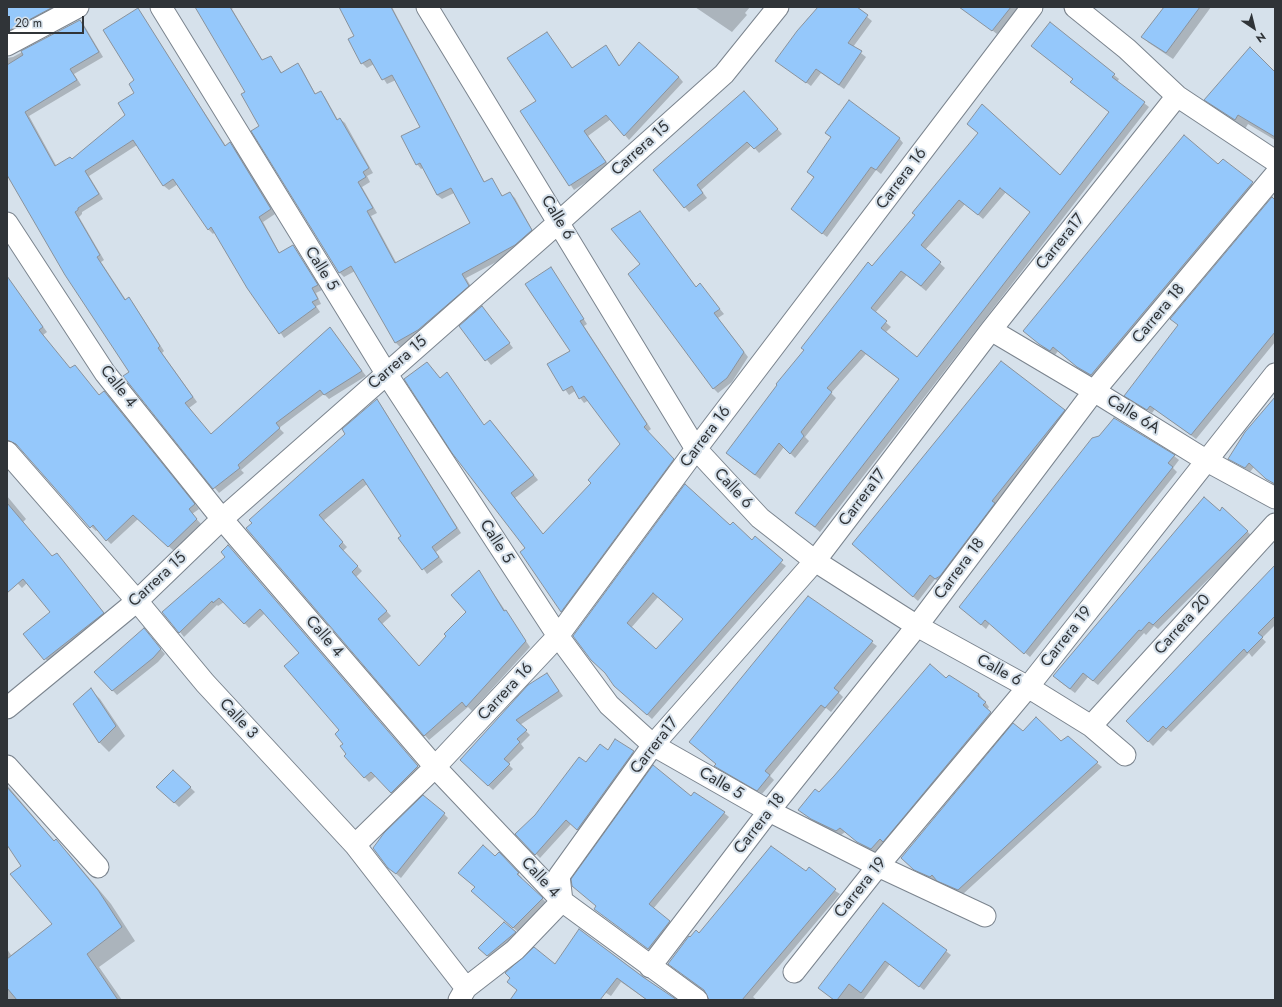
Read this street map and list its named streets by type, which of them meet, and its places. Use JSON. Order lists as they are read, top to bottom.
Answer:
{
  "streets": {
    "street": [
      "Carrera 15",
      "Carrera 16",
      "Calle 6",
      "Carrera17",
      "Calle 5",
      "Carrera 18",
      "Calle 4",
      "Calle 6A",
      "Carrera 20",
      "Carrera 19",
      "Calle 3"
    ]
  },
  "crossings": [
    ["Carrera 15", "Calle 6"],
    ["Carrera 15", "Calle 5"],
    ["Carrera 15", "Calle 4"],
    ["Carrera 15", "Calle 3"],
    ["Carrera 16", "Calle 6"],
    ["Carrera 16", "Calle 5"],
    ["Carrera 16", "Calle 4"],
    ["Carrera 16", "Calle 3"],
    ["Calle 6", "Carrera17"],
    ["Calle 6", "Carrera 18"],
    ["Calle 6", "Carrera 20"],
    ["Calle 6", "Carrera 19"],
    ["Carrera17", "Calle 5"],
    ["Carrera17", "Calle 4"],
    ["Carrera17", "Calle 6A"],
    ["Calle 5", "Carrera 18"],
    ["Calle 5", "Carrera 19"],
    ["Carrera 18", "Calle 4"],
    ["Carrera 18", "Calle 6A"],
    ["Calle 6A", "Carrera 19"]
  ],
  "scale_bar": "20 m",
  "north": "bottom right"
}
